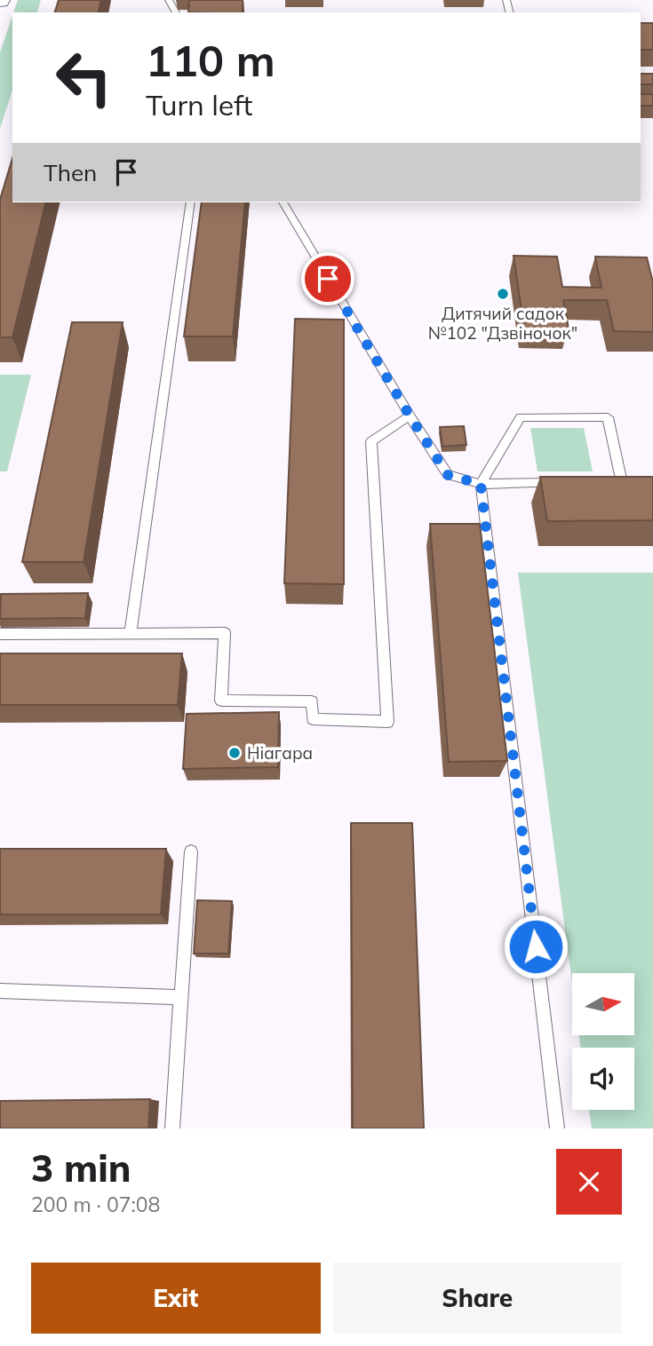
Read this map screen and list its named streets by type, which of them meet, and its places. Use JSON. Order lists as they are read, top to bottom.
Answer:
{
  "places": ["Дитячий садок №102 \"Дзвіночок\"", "Ніагара"],
  "north": "right",
  "page": {
    "turn": ["110 m", "Turn left"],
    "then": "Then",
    "heading": ["3 min", "200 m · 07:08"],
    "buttons": ["Exit", "Share"]
  }
}
